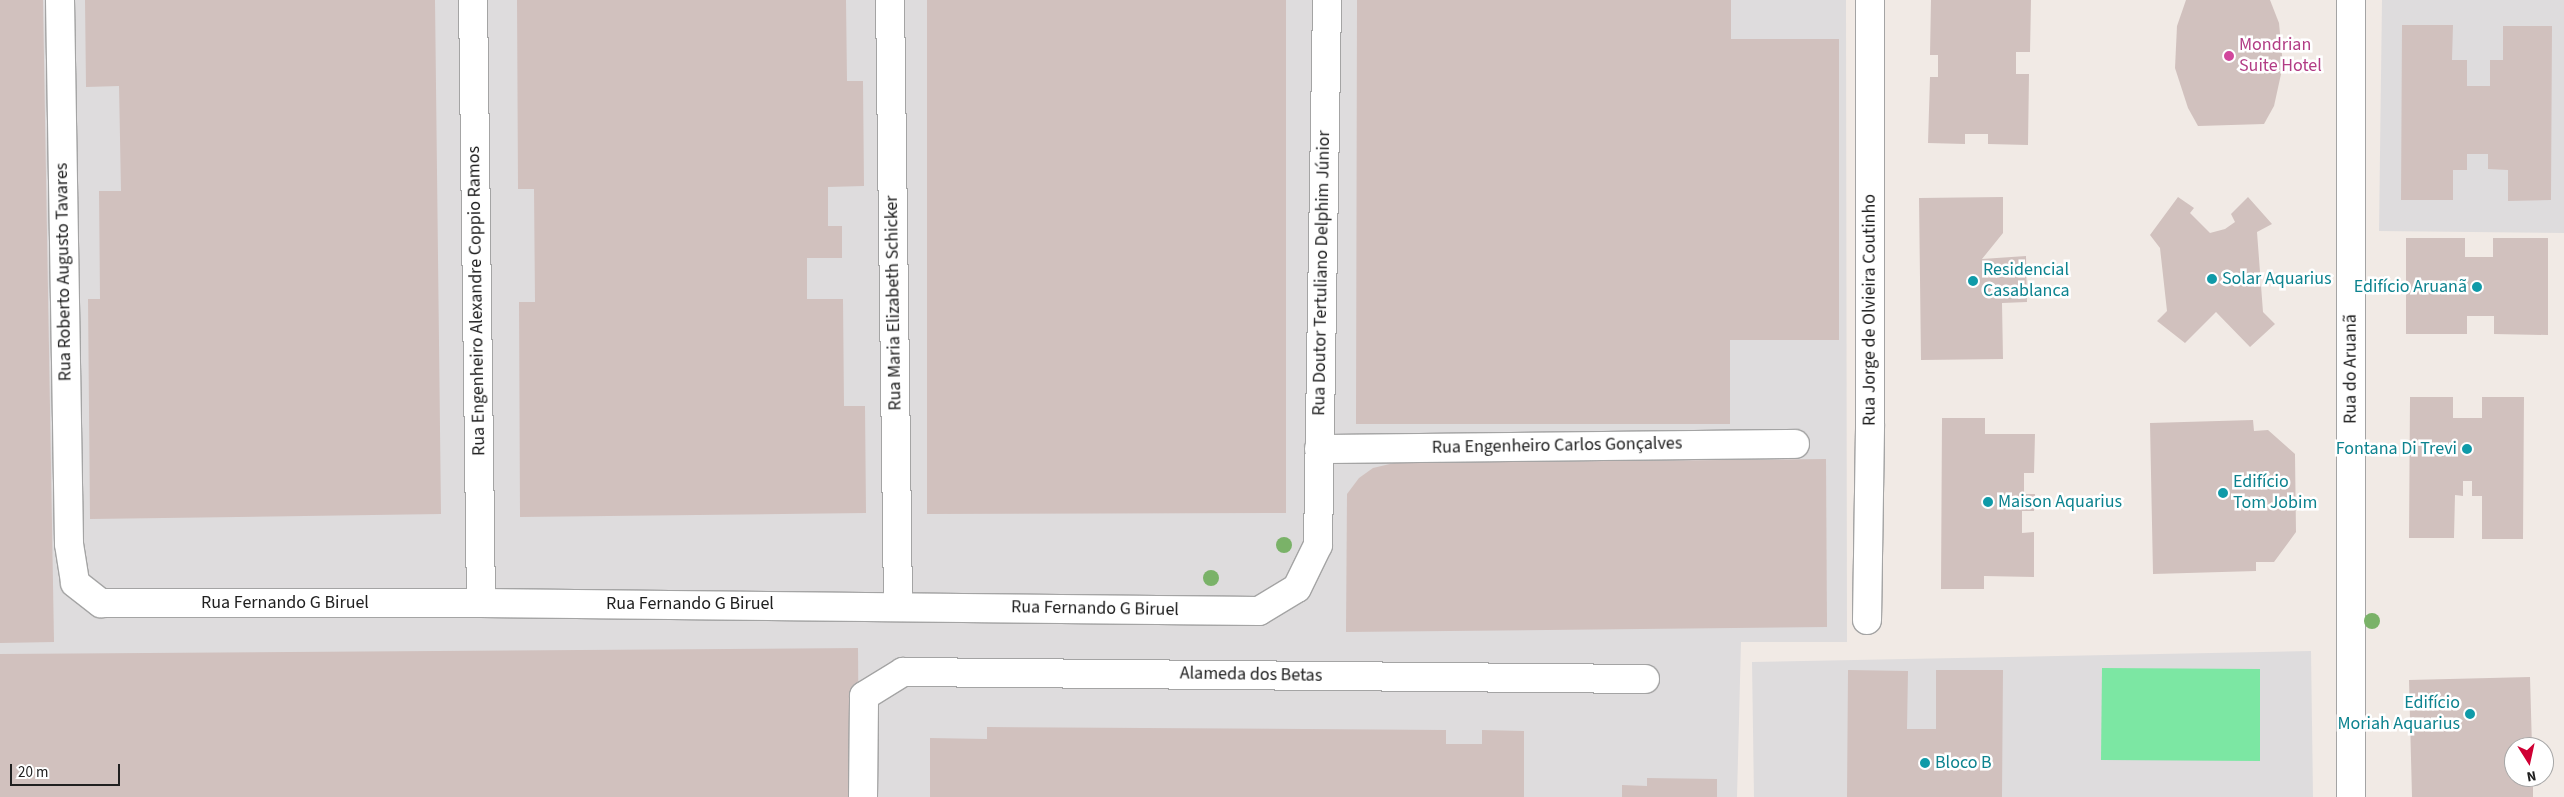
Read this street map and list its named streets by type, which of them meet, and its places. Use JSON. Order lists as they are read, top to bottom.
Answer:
{
  "streets": {
    "street": [
      "Rua Roberto Augusto Tavares",
      "Rua Doutor Tertuliano Delphim Júnior",
      "Rua Engenheiro Alexandre Coppio Ramos",
      "Rua Maria Elizabeth Schicker",
      "Rua Jorge de Olvieira Coutinho",
      "Rua do Aruanã",
      "Rua Engenheiro Carlos Gonçalves",
      "Rua Fernando G Biruel",
      "Alameda dos Betas"
    ]
  },
  "crossings": [
    ["Rua Roberto Augusto Tavares", "Rua Fernando G Biruel"],
    ["Rua Doutor Tertuliano Delphim Júnior", "Rua Engenheiro Carlos Gonçalves"],
    ["Rua Doutor Tertuliano Delphim Júnior", "Rua Fernando G Biruel"],
    ["Rua Engenheiro Alexandre Coppio Ramos", "Rua Fernando G Biruel"],
    ["Rua Maria Elizabeth Schicker", "Rua Fernando G Biruel"]
  ],
  "places": [
    "Mondrian Suite Hotel",
    "Solar Aquarius",
    "Residencial Casablanca",
    "Edifício Aruanã",
    "Fontana Di Trevi",
    "Edifício Tom Jobim",
    "Maison Aquarius",
    "Edifício Moriah Aquarius",
    "Bloco B"
  ],
  "scale_bar": "20 m",
  "north": "bottom"
}
